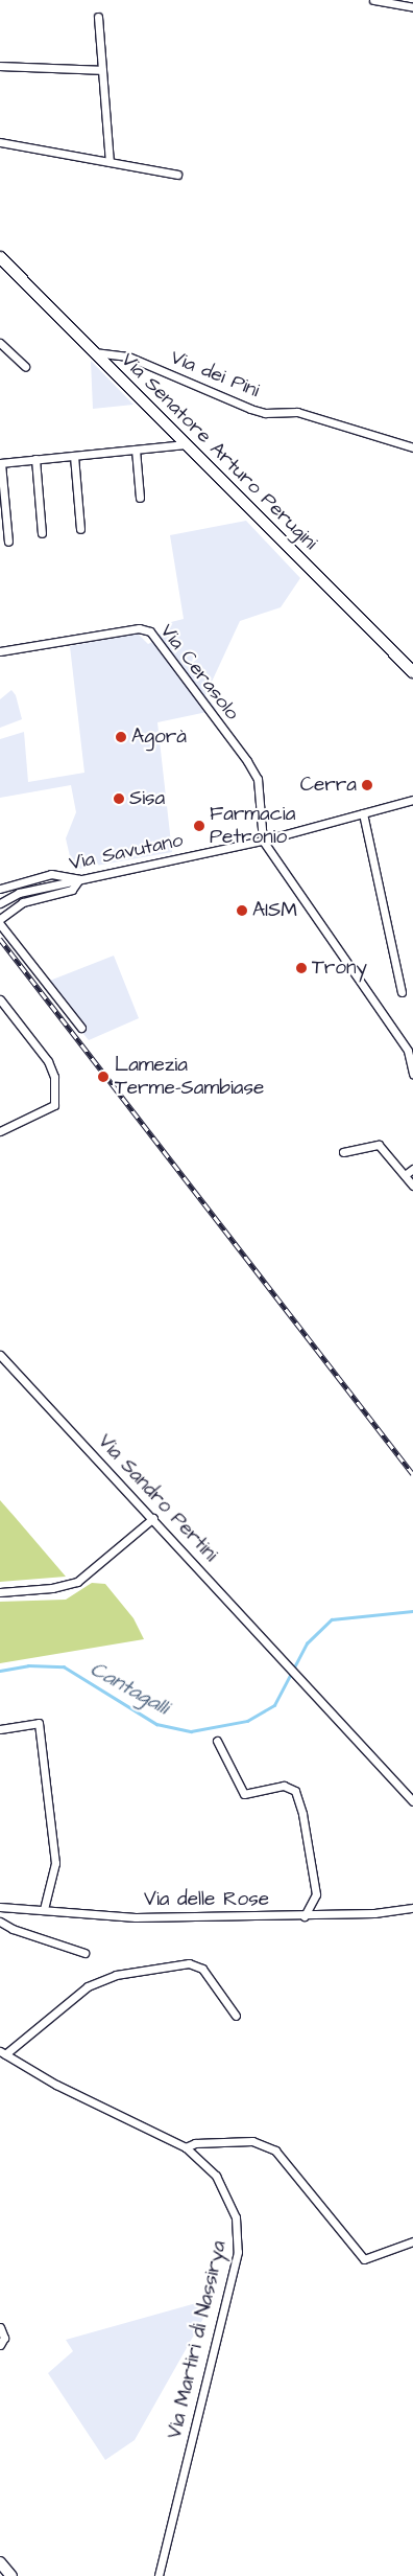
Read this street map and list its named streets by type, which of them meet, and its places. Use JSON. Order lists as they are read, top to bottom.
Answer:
{
  "streets": {
    "street": [
      "Via dei Pini",
      "Via Senatore Arturo Perugini",
      "Via Cerasolo",
      "Via Savutano",
      "Via Sandro Pertini",
      "Via delle Rose",
      "Via Martiri di Nassirya"
    ]
  },
  "crossings": [
    ["Via dei Pini", "Via Senatore Arturo Perugini"],
    ["Via Cerasolo", "Via Savutano"]
  ],
  "water": ["Cantagalli"],
  "places": [
    "Agorà",
    "Cerra",
    "Sisa",
    "Farmacia Petronio",
    "AISM",
    "Trony",
    "Lamezia Terme-Sambiase"
  ]
}
